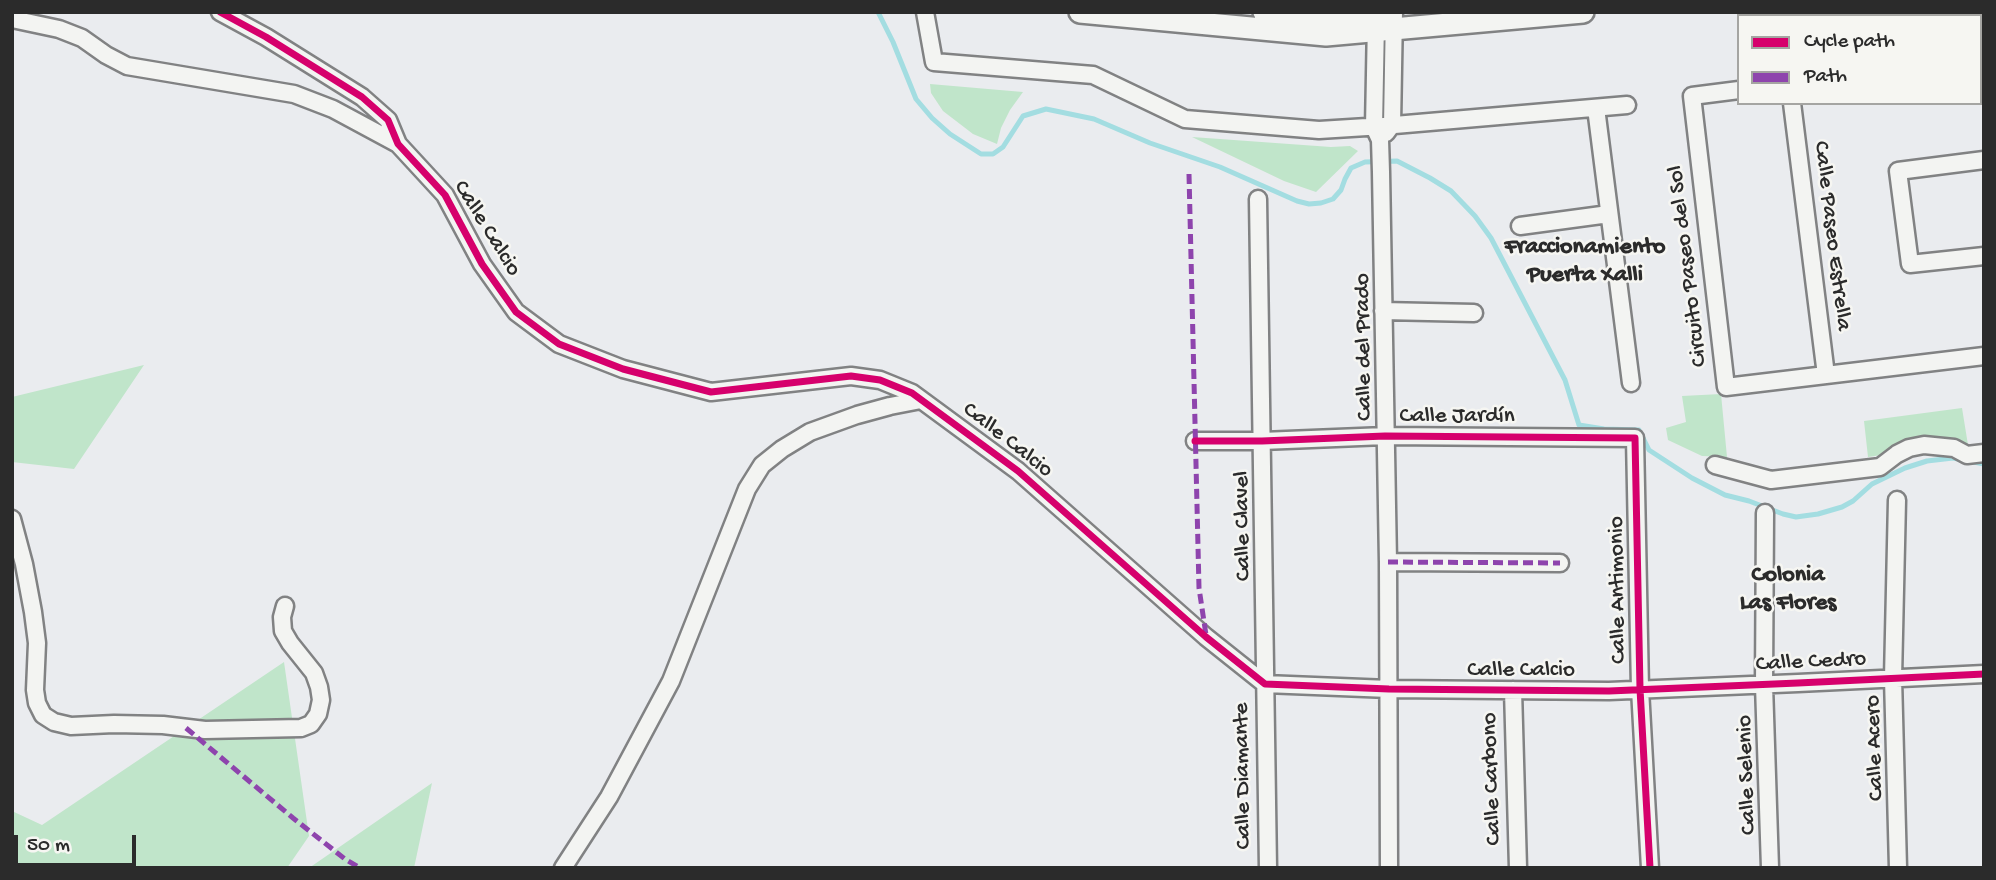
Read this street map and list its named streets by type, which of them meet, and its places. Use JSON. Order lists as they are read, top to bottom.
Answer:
{
  "streets": {
    "street": [
      "Calle Calcio",
      "Calle Paseo Estrella",
      "Circuito Paseo del Sol",
      "Calle del Prado",
      "Calle Jardín",
      "Calle Clavel",
      "Calle Antimonio",
      "Calle Cedro",
      "Calle Acero",
      "Calle Selenio",
      "Calle Diamante",
      "Calle Carbono"
    ]
  },
  "crossings": [
    ["Calle Calcio", "Calle del Prado"],
    ["Calle Calcio", "Calle Clavel"],
    ["Calle Calcio", "Calle Antimonio"],
    ["Calle Calcio", "Calle Cedro"],
    ["Calle Calcio", "Calle Diamante"],
    ["Calle Calcio", "Calle Carbono"],
    ["Calle Paseo Estrella", "Circuito Paseo del Sol"],
    ["Calle del Prado", "Calle Jardín"],
    ["Calle Jardín", "Calle Clavel"],
    ["Calle Jardín", "Calle Antimonio"],
    ["Calle Clavel", "Calle Diamante"],
    ["Calle Antimonio", "Calle Cedro"],
    ["Calle Cedro", "Calle Acero"],
    ["Calle Cedro", "Calle Selenio"]
  ],
  "districts": ["Fraccionamiento Puerta Xalli", "Colonia Las Flores"],
  "legend": ["Cycle path", "Path"],
  "scale_bar": "50 m"
}
